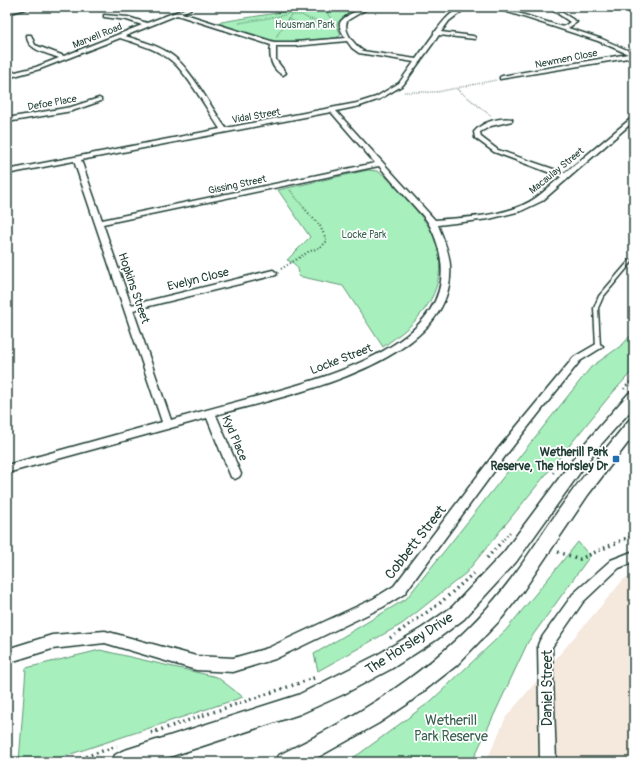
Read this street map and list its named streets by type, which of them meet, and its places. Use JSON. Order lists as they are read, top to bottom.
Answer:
{
  "streets": {
    "main road": ["The Horsley Drive"],
    "street": [
      "Marvell Road",
      "Newmen Close",
      "Defoe Place",
      "Vidal Street",
      "Macaulay Street",
      "Gissing Street",
      "Evelyn Close",
      "Hopkins Street",
      "Locke Street",
      "Kyd Place",
      "Cobbett Street",
      "Daniel Street"
    ]
  },
  "crossings": [
    ["Vidal Street", "Hopkins Street"],
    ["Vidal Street", "Locke Street"],
    ["Macaulay Street", "Locke Street"],
    ["Gissing Street", "Hopkins Street"],
    ["Gissing Street", "Locke Street"],
    ["Evelyn Close", "Hopkins Street"],
    ["Hopkins Street", "Locke Street"],
    ["Locke Street", "Kyd Place"]
  ],
  "parks": ["Housman Park", "Locke Park", "Wetherill Park Reserve"],
  "places": {
    "transit": ["Wetherill Park Reserve, The Horsley Dr"]
  }
}
